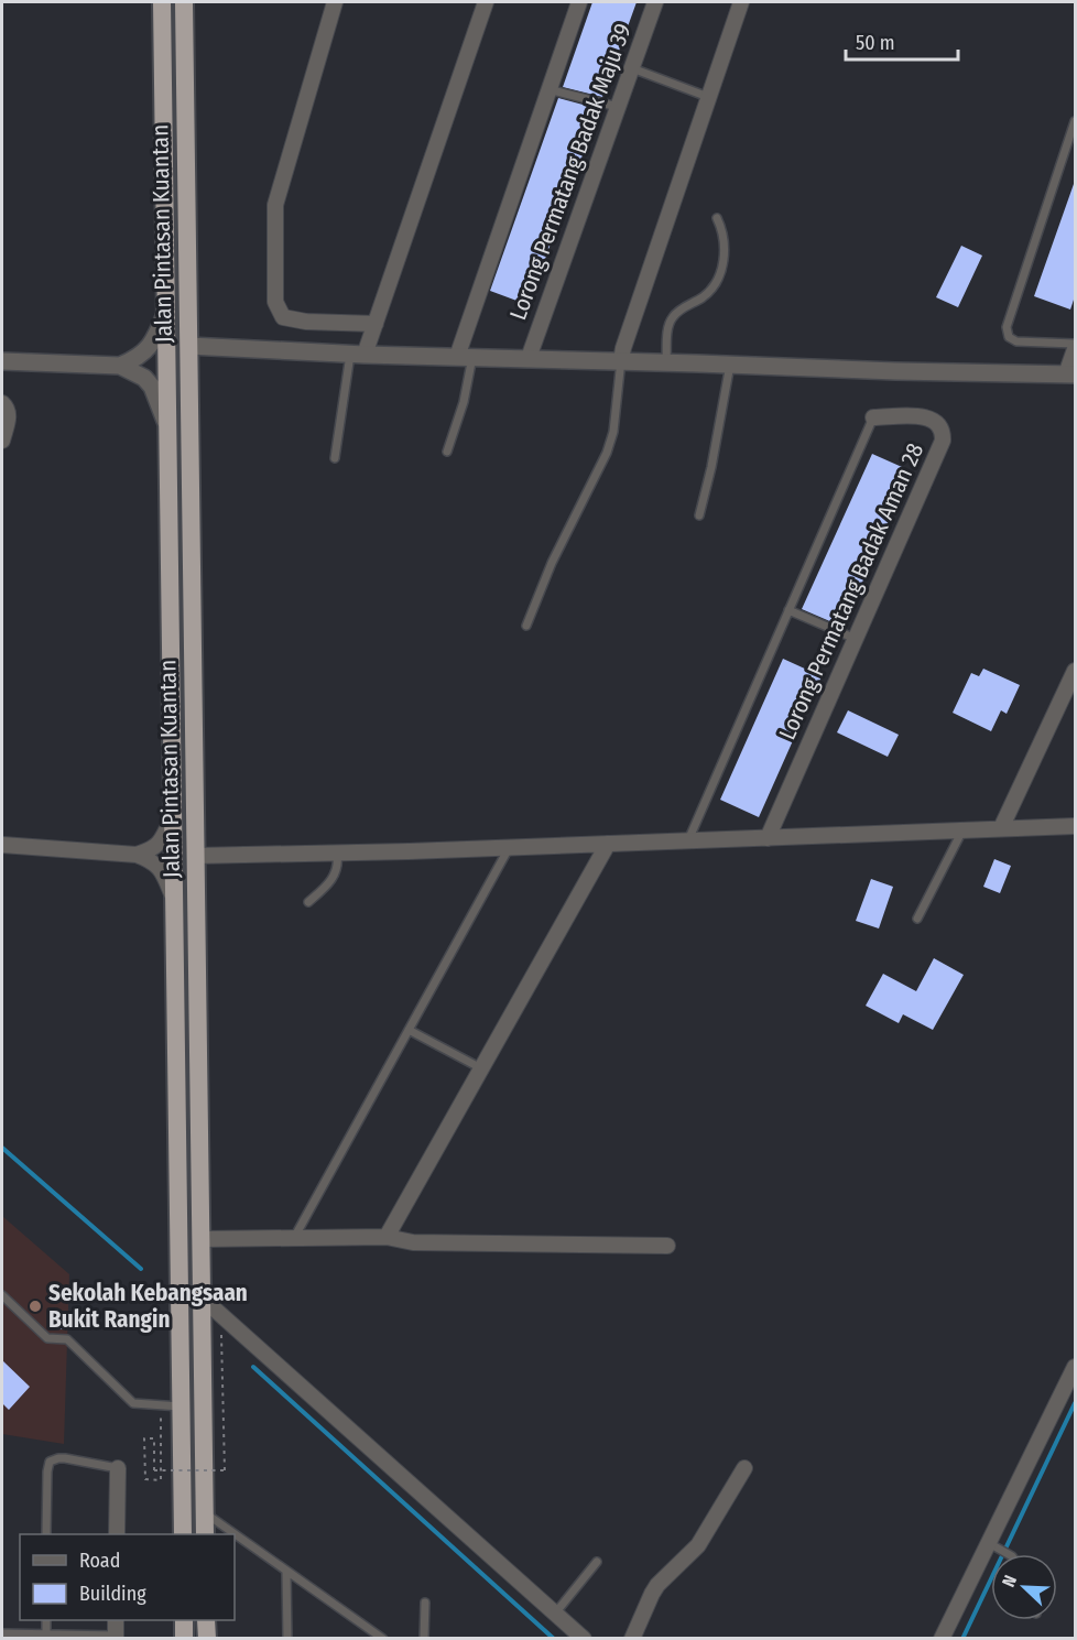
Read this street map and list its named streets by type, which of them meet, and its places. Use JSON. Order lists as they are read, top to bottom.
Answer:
{
  "streets": {
    "highway": ["Jalan Pintasan Kuantan"],
    "street": ["Lorong Permatang Badak Maju 39", "Lorong Permatang Badak Aman 28"]
  },
  "places": ["Sekolah Kebangsaan Bukit Rangin"],
  "legend": ["Road", "Building"],
  "scale_bar": "50 m",
  "north": "top left"
}
